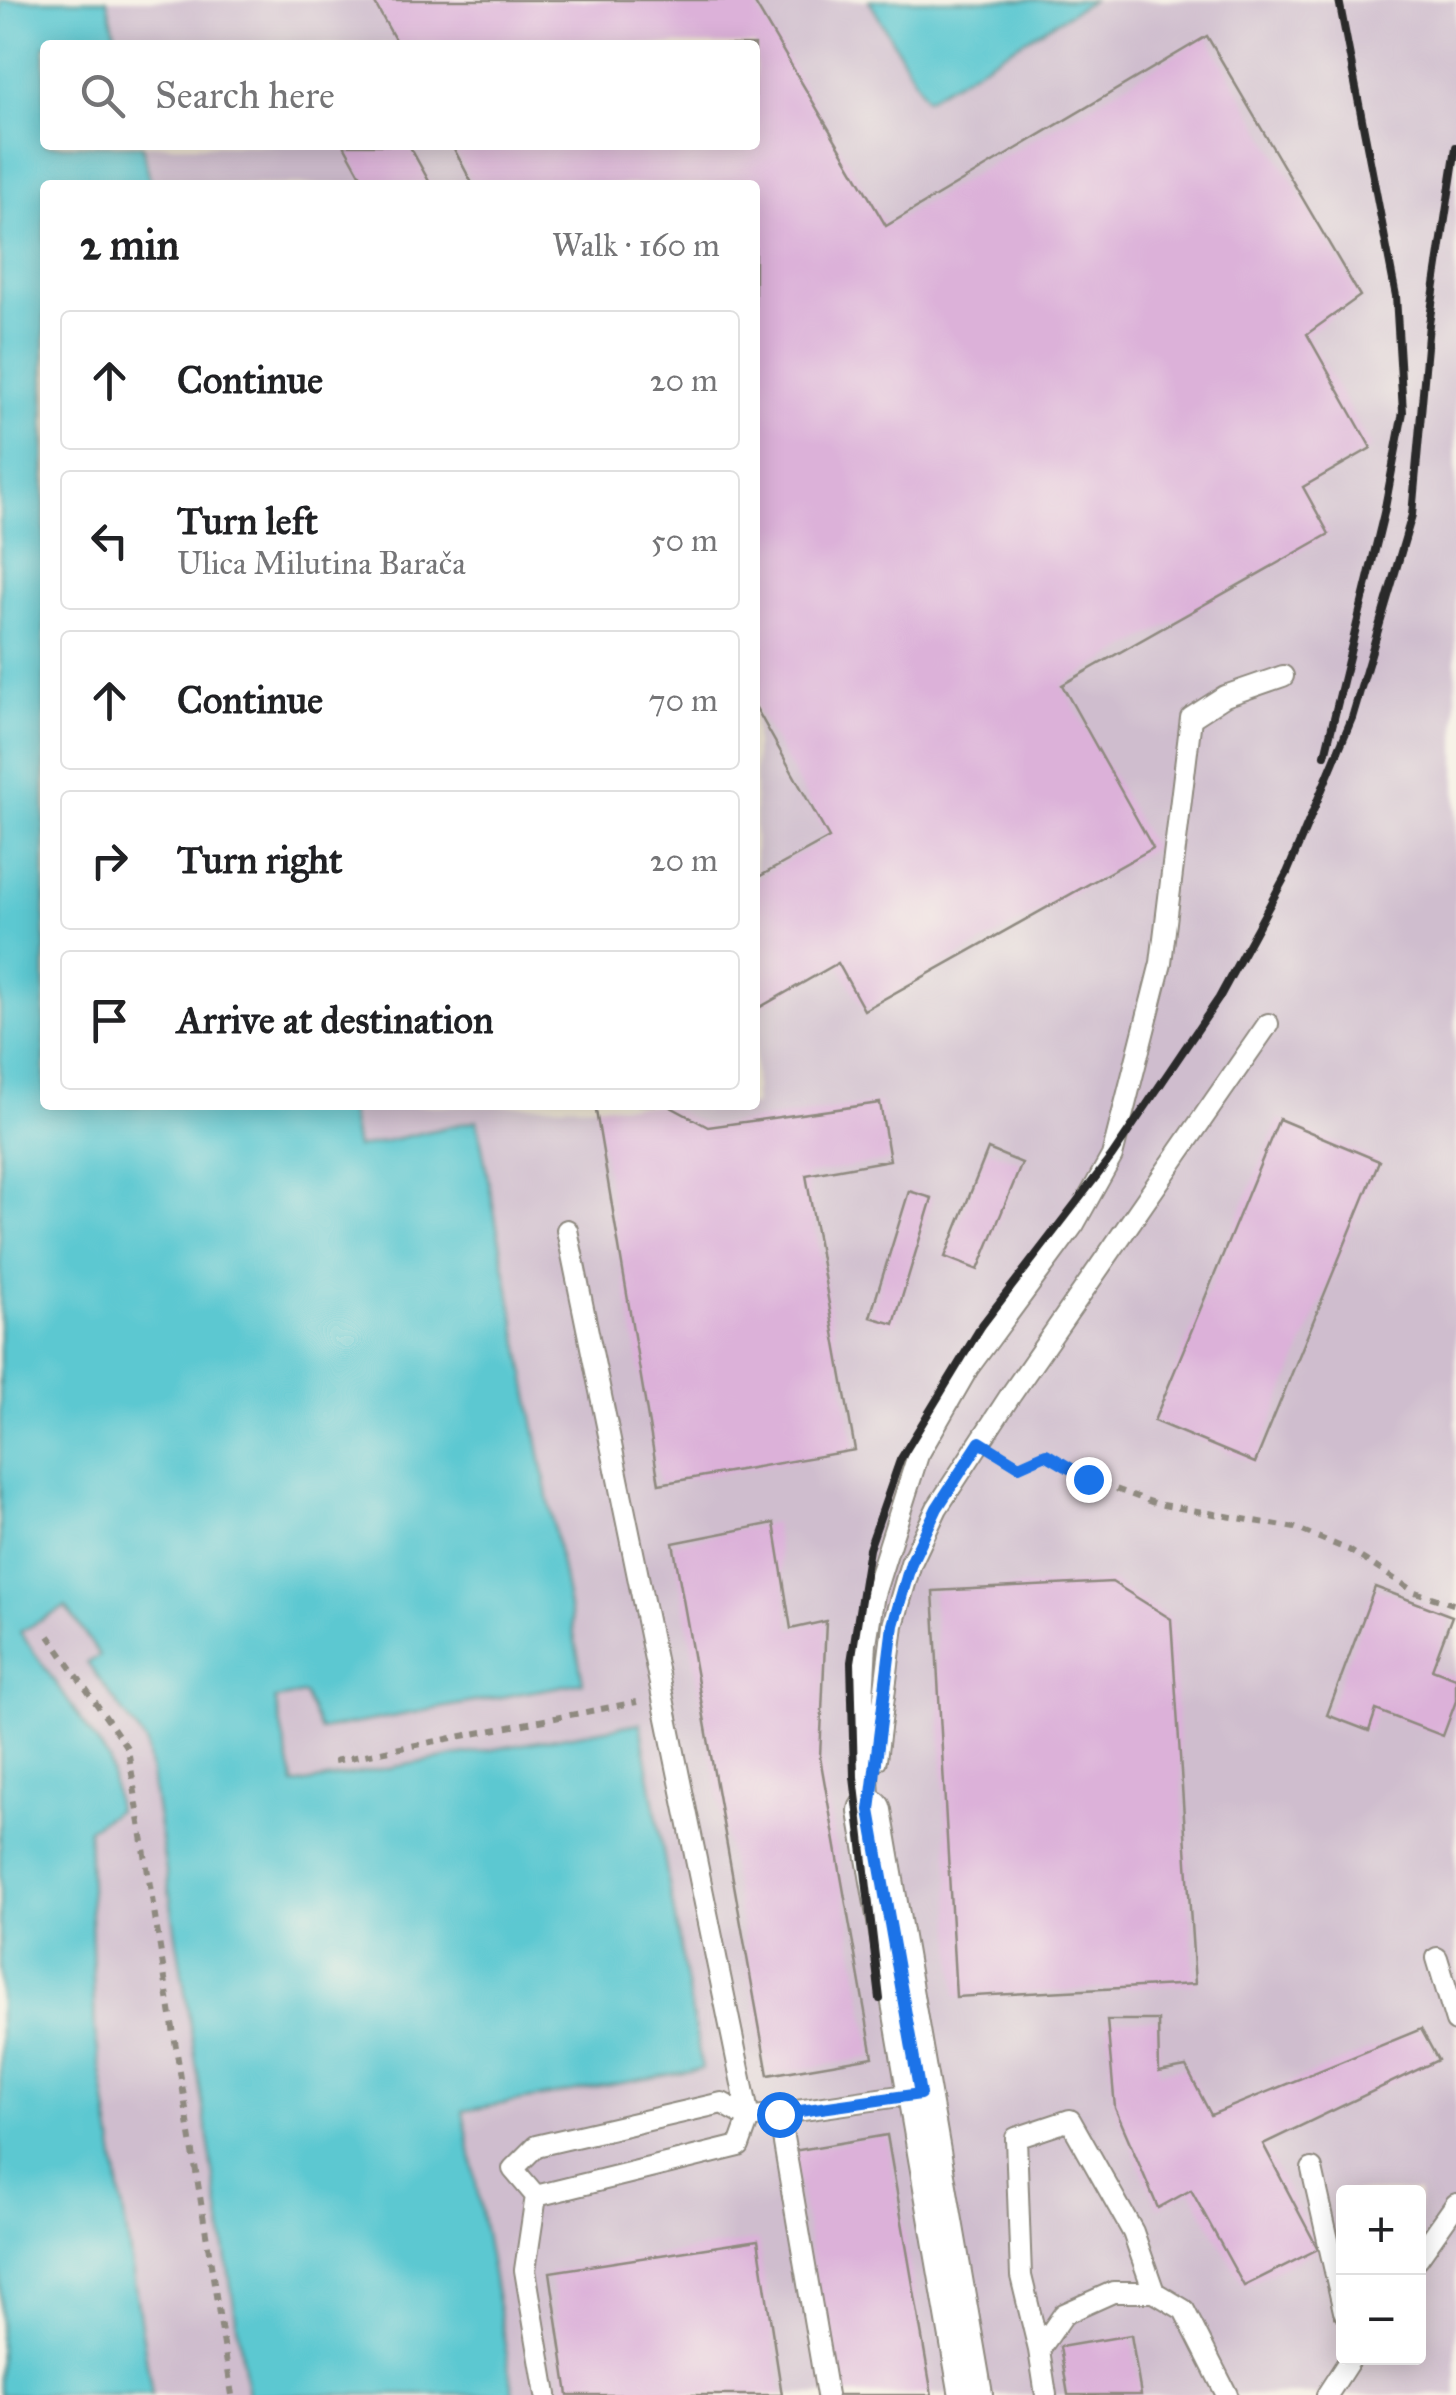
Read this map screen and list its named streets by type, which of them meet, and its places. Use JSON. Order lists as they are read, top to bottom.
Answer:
{
  "page": {
    "search": "Search here",
    "heading": ["2 min", "Walk · 160 m"],
    "list": [
      ["Continue", "20 m"],
      ["Turn left", "Ulica Milutina Barača", "50 m"],
      ["Continue", "70 m"],
      ["Turn right", "20 m"],
      "Arrive at destination"
    ],
    "map_buttons": ["+", "−"]
  }
}
